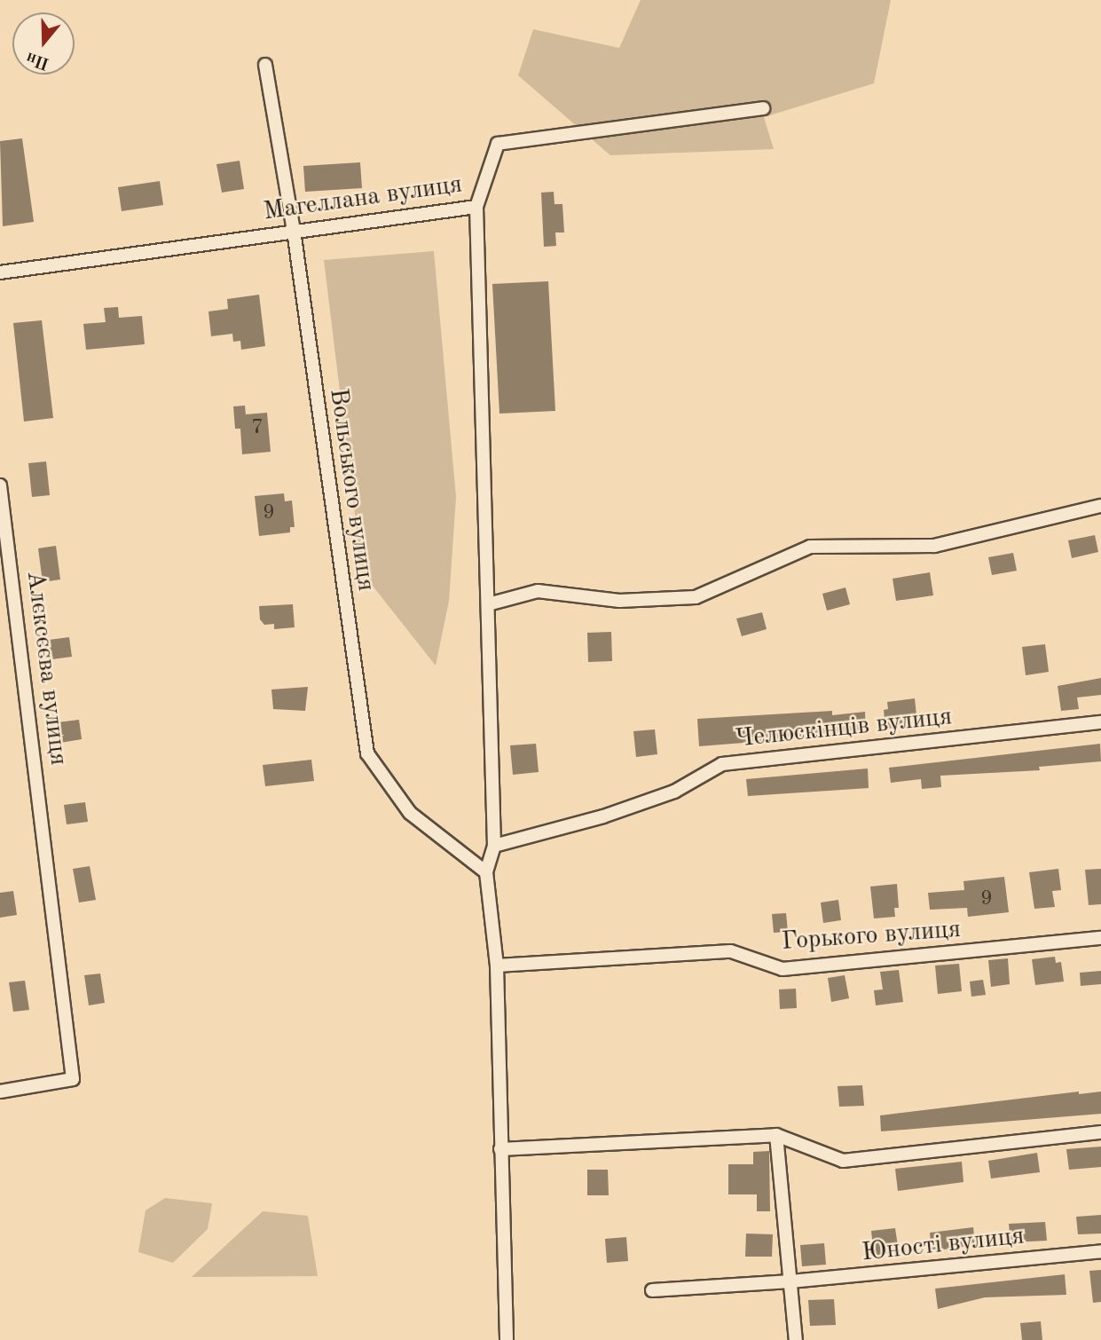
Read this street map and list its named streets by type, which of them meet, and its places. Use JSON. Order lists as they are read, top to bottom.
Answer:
{
  "streets": {
    "street": [
      "Магеллана вулиця",
      "Вольського вулиця",
      "Алєксєєва вулиця",
      "Челюскінців вулиця",
      "Горького вулиця",
      "Юності вулиця"
    ]
  },
  "crossings": [
    ["Магеллана вулиця", "Вольського вулиця"]
  ],
  "house_numbers": ["7", "9", "9"],
  "north": "bottom"
}
